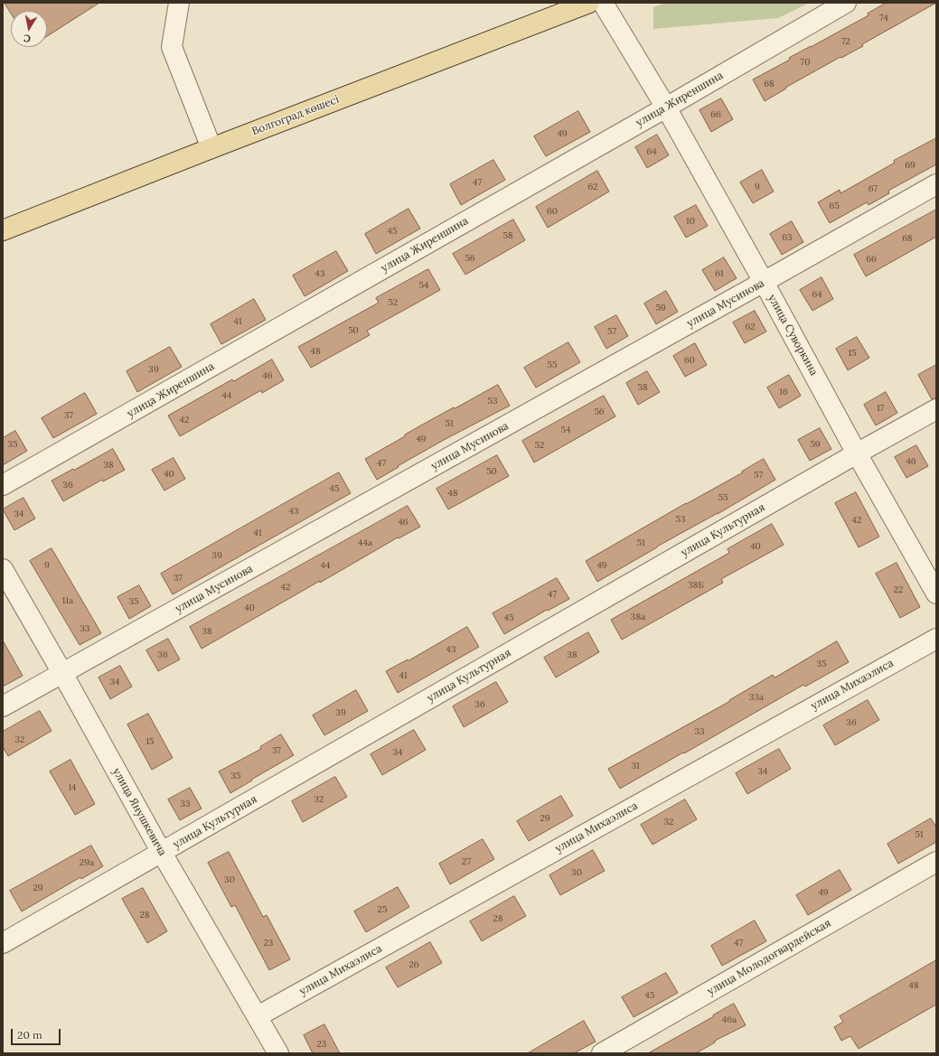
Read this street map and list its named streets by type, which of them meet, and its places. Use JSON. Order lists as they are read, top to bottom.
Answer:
{
  "streets": {
    "main road": ["Волгоград көшесі"],
    "street": [
      "улица Жиреншина",
      "улица Мусинова",
      "улица Суворкина",
      "улица Культурная",
      "улица Михаэлиса",
      "улица Янушкевича",
      "улица Молодогвардейская"
    ]
  },
  "crossings": [
    ["улица Жиреншина", "улица Суворкина"],
    ["улица Мусинова", "улица Суворкина"],
    ["улица Мусинова", "улица Янушкевича"],
    ["улица Суворкина", "улица Культурная"],
    ["улица Культурная", "улица Янушкевича"],
    ["улица Михаэлиса", "улица Янушкевича"]
  ],
  "house_numbers": [
    "74",
    "72",
    "70",
    "68",
    "66",
    "49",
    "64",
    "69",
    "47",
    "62",
    "9",
    "67",
    "65",
    "60",
    "10",
    "45",
    "58",
    "63",
    "68",
    "56",
    "66",
    "43",
    "61",
    "54",
    "64",
    "52",
    "59",
    "41",
    "62",
    "50",
    "57",
    "48",
    "15",
    "60",
    "55",
    "39",
    "46",
    "58",
    "16",
    "44",
    "53",
    "17",
    "56",
    "37",
    "42",
    "51",
    "54",
    "49",
    "35",
    "59",
    "52",
    "46",
    "47",
    "38",
    "50",
    "40",
    "57",
    "36",
    "45",
    "48",
    "55",
    "43",
    "34",
    "53",
    "42",
    "46",
    "41",
    "44а",
    "51",
    "40",
    "39",
    "9",
    "44",
    "49",
    "37",
    "38Б",
    "42",
    "22",
    "47",
    "11а",
    "35",
    "40",
    "38а",
    "45",
    "33",
    "38",
    "43",
    "36",
    "38",
    "35",
    "41",
    "34",
    "33а",
    "36",
    "39",
    "36",
    "33",
    "32",
    "15",
    "37",
    "34",
    "31",
    "34",
    "35",
    "14",
    "32",
    "33",
    "29",
    "32",
    "51",
    "27",
    "29а",
    "30",
    "30",
    "29",
    "49",
    "25",
    "28",
    "28",
    "23",
    "47",
    "26",
    "48",
    "45",
    "46а",
    "23"
  ],
  "scale_bar": "20 m",
  "north": "bottom"
}
